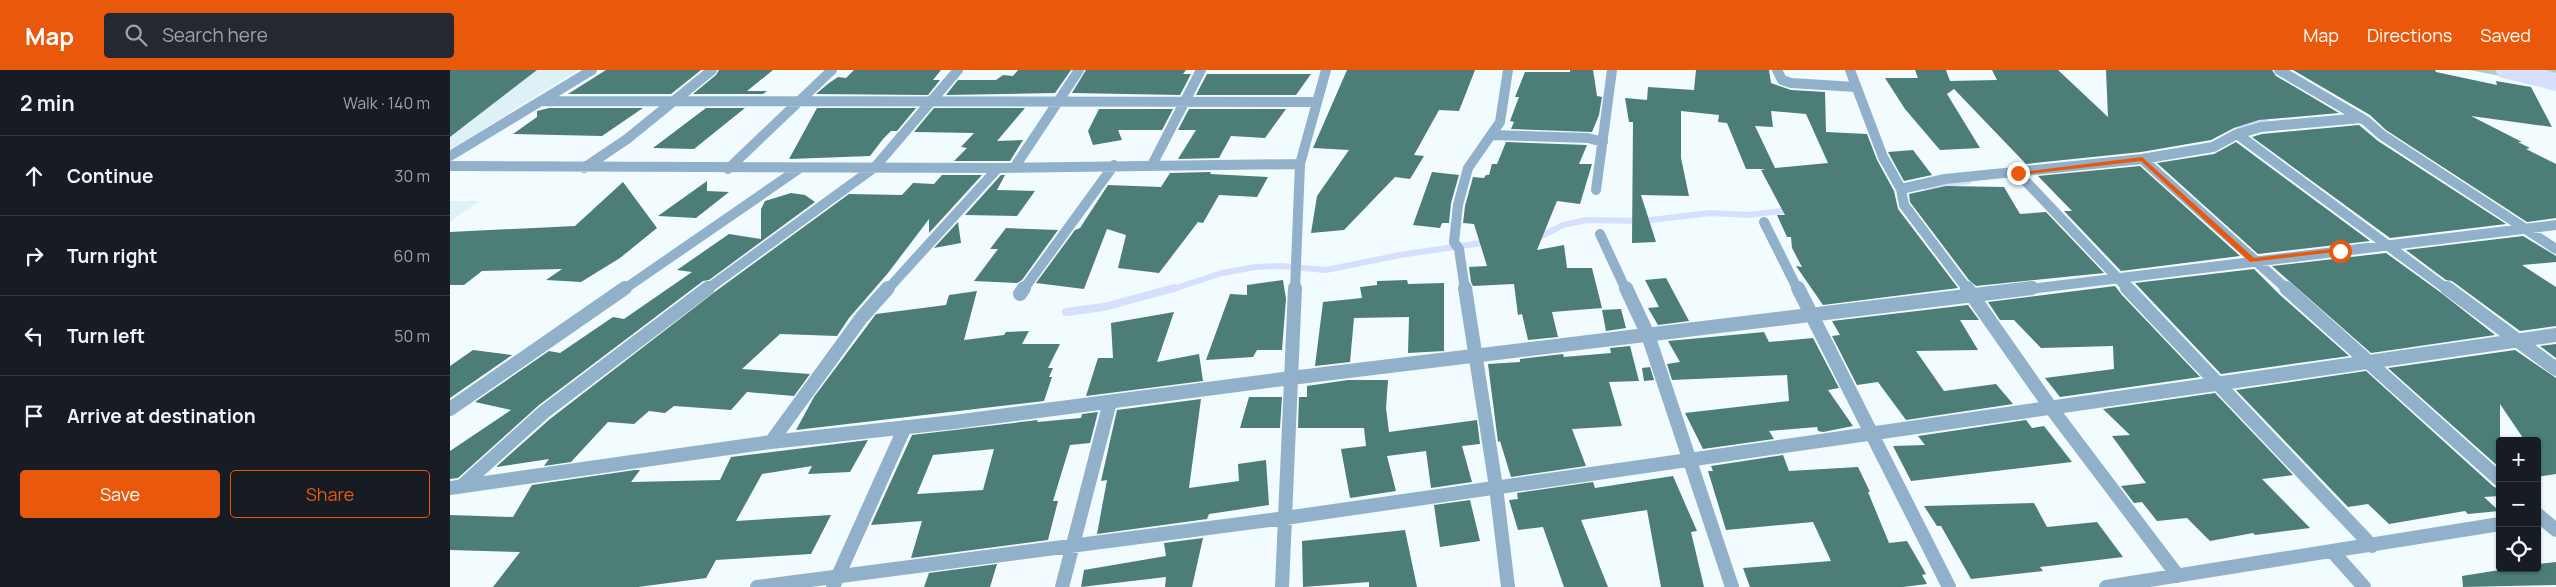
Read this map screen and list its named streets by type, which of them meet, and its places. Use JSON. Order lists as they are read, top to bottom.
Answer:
{
  "page": {
    "header": "Map",
    "search": "Search here",
    "nav": ["Map", "Directions", "Saved"],
    "heading": ["2 min", "Walk · 140 m"],
    "list": [
      ["Continue", "30 m"],
      ["Turn right", "60 m"],
      ["Turn left", "50 m"],
      "Arrive at destination"
    ],
    "map_buttons": ["+", "−"],
    "buttons": ["Save", "Share"]
  }
}
